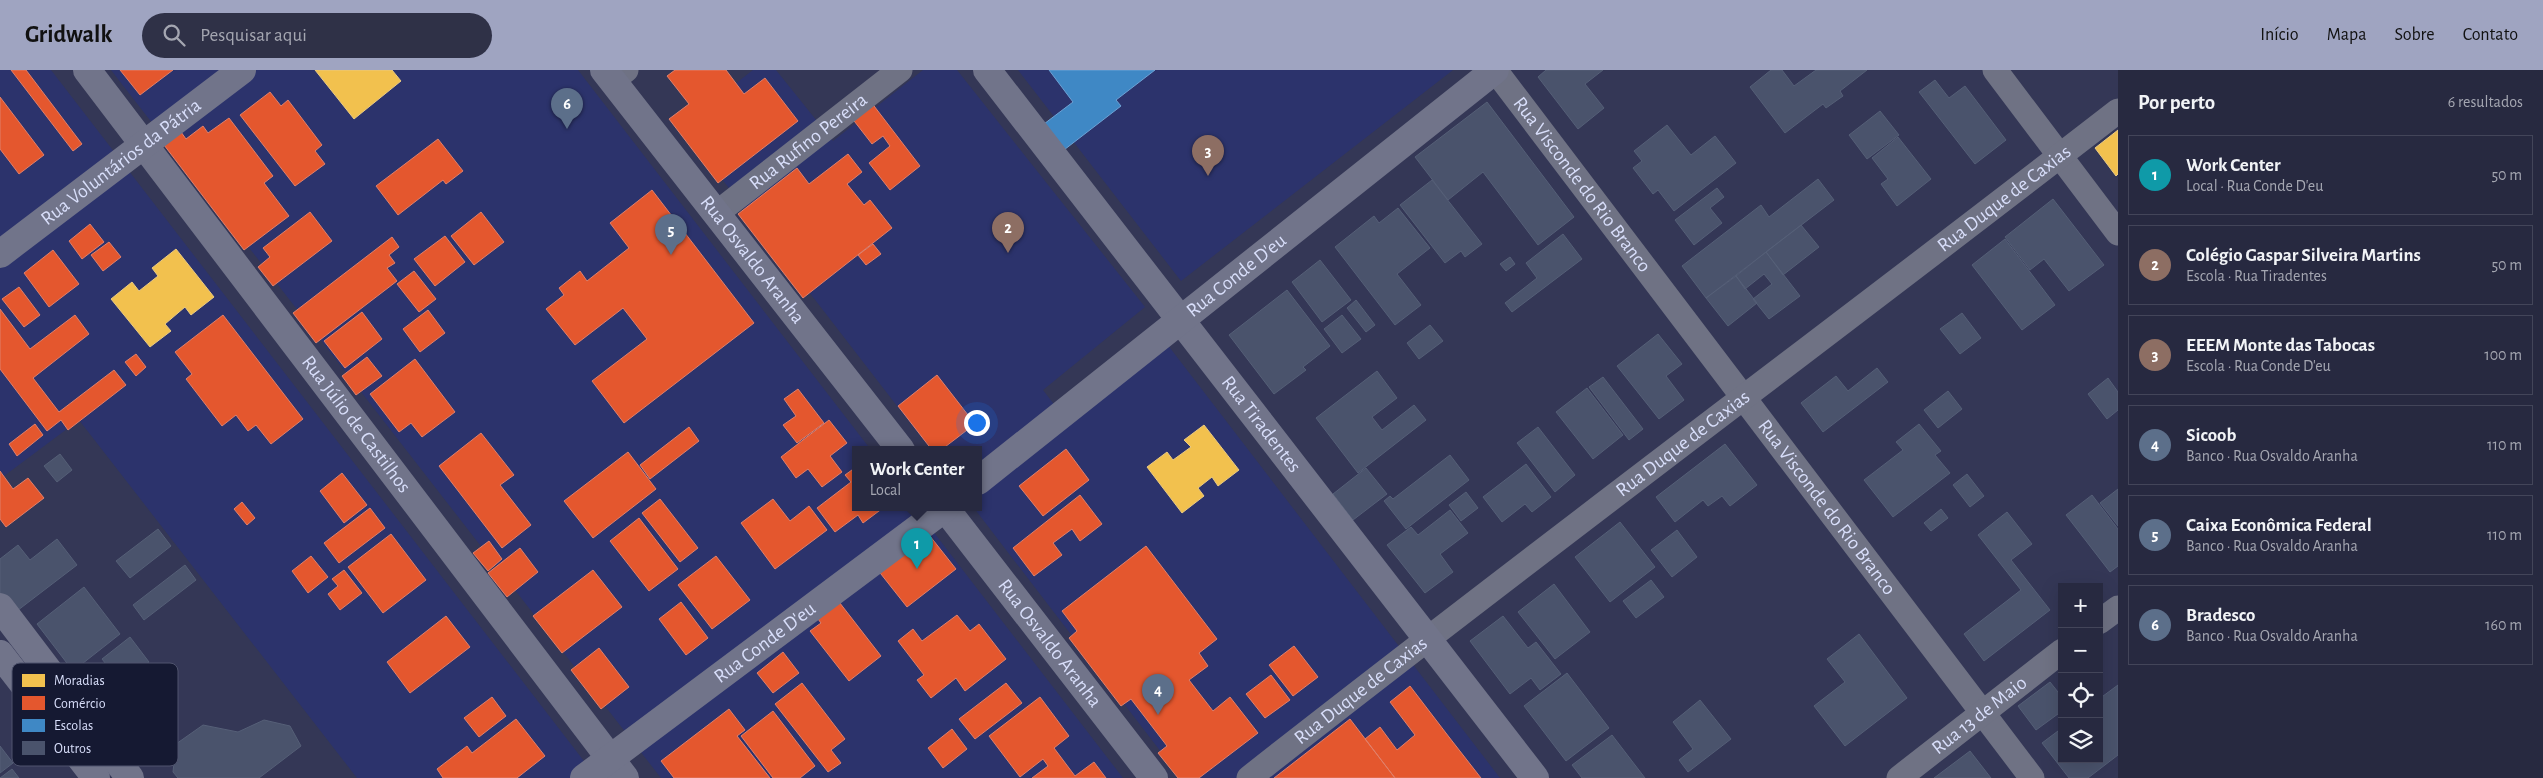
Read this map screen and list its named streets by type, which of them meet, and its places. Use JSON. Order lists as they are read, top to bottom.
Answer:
{
  "streets": {
    "main road": [
      "Rua Voluntários da Pátria",
      "Rua Osvaldo Aranha",
      "Rua Conde D'eu",
      "Rua Tiradentes",
      "Rua Júlio de Castilhos"
    ],
    "street": [
      "Rua Rufino Pereira",
      "Rua Visconde do Rio Branco",
      "Rua Duque de Caxias",
      "Rua 13 de Maio"
    ]
  },
  "crossings": [
    ["Rua Rufino Pereira", "Rua Osvaldo Aranha"],
    ["Rua Voluntários da Pátria", "Rua Júlio de Castilhos"],
    ["Rua Visconde do Rio Branco", "Rua Duque de Caxias"],
    ["Rua Visconde do Rio Branco", "Rua Conde D'eu"],
    ["Rua Visconde do Rio Branco", "Rua 13 de Maio"],
    ["Rua Duque de Caxias", "Rua Tiradentes"],
    ["Rua Conde D'eu", "Rua Tiradentes"],
    ["Rua Conde D'eu", "Rua Júlio de Castilhos"]
  ],
  "legend": [
    "Moradias",
    "Comércio",
    "Escolas",
    "Outros"
  ],
  "page": {
    "header": "Gridwalk",
    "search": "Pesquisar aqui",
    "nav": [
      "Início",
      "Mapa",
      "Sobre",
      "Contato"
    ],
    "heading": ["Por perto", "6 resultados"],
    "pins": [
      "6",
      "3",
      "2",
      "5",
      "1",
      "4"
    ],
    "list": [
      {
        "mark": "1",
        "name": "Work Center",
        "note": "Local · Rua Conde D'eu",
        "value": "50 m"
      },
      {
        "mark": "2",
        "name": "Colégio Gaspar Silveira Martins",
        "note": "Escola · Rua Tiradentes",
        "value": "50 m"
      },
      {
        "mark": "3",
        "name": "EEEM Monte das Tabocas",
        "note": "Escola · Rua Conde D'eu",
        "value": "100 m"
      },
      {
        "mark": "4",
        "name": "Sicoob",
        "note": "Banco · Rua Osvaldo Aranha",
        "value": "110 m"
      },
      {
        "mark": "5",
        "name": "Caixa Econômica Federal",
        "note": "Banco · Rua Osvaldo Aranha",
        "value": "110 m"
      },
      {
        "mark": "6",
        "name": "Bradesco",
        "note": "Banco · Rua Osvaldo Aranha",
        "value": "160 m"
      }
    ],
    "popup": ["Work Center", "Local"],
    "map_buttons": ["+", "−"]
  }
}
